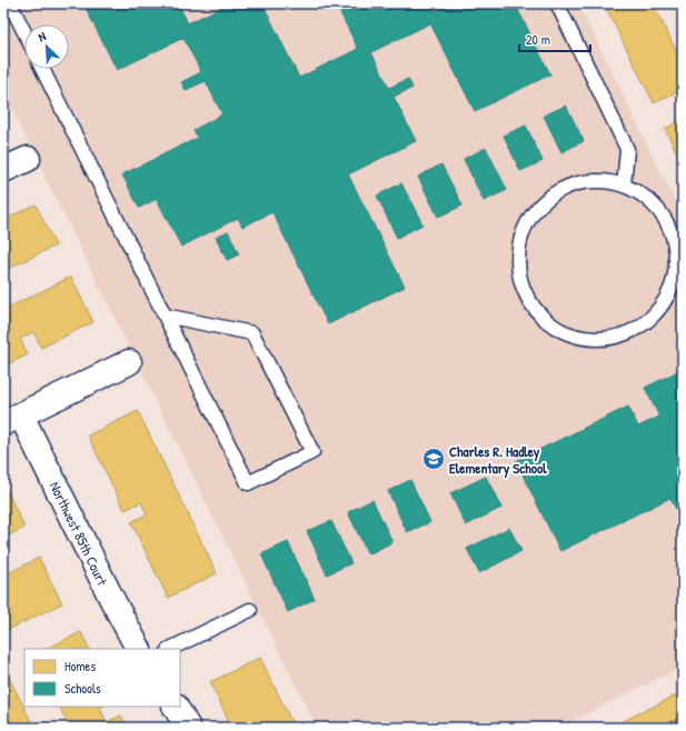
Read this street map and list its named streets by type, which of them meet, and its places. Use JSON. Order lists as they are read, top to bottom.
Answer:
{
  "streets": {
    "street": ["Northwest 85th Court"]
  },
  "places": {
    "school or university": ["Charles R. Hadley Elementary School"]
  },
  "legend": ["Homes", "Schools"],
  "scale_bar": "20 m",
  "north": "top left"
}
